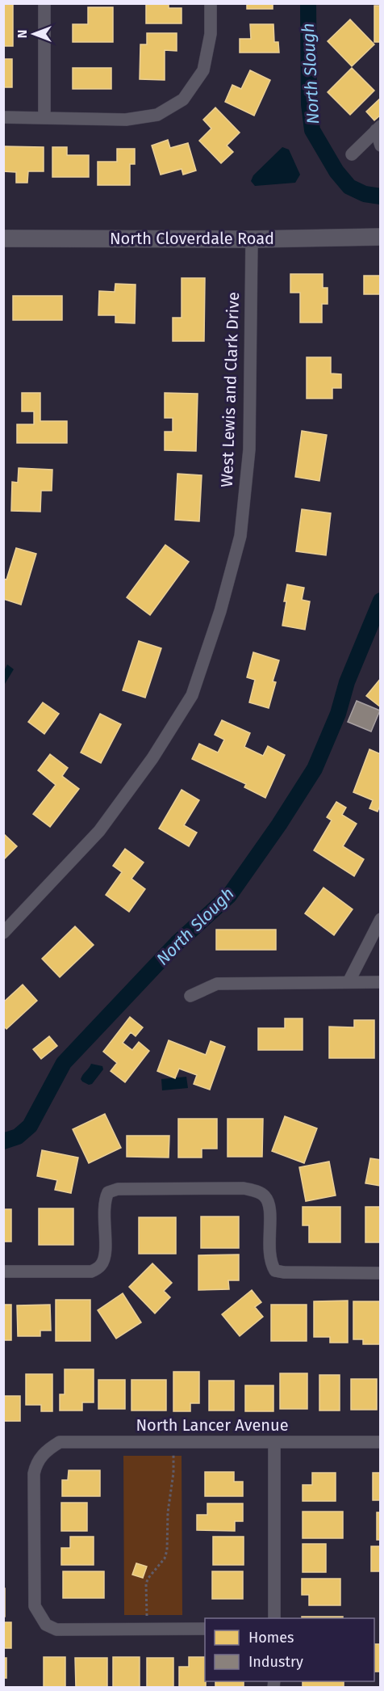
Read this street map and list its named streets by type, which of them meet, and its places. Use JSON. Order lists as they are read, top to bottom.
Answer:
{
  "streets": {
    "main road": ["North Cloverdale Road"],
    "street": ["West Lewis and Clark Drive", "North Lancer Avenue"]
  },
  "crossings": [
    ["North Cloverdale Road", "West Lewis and Clark Drive"]
  ],
  "water": ["North Slough"],
  "legend": ["Homes", "Industry"],
  "north": "left"
}
